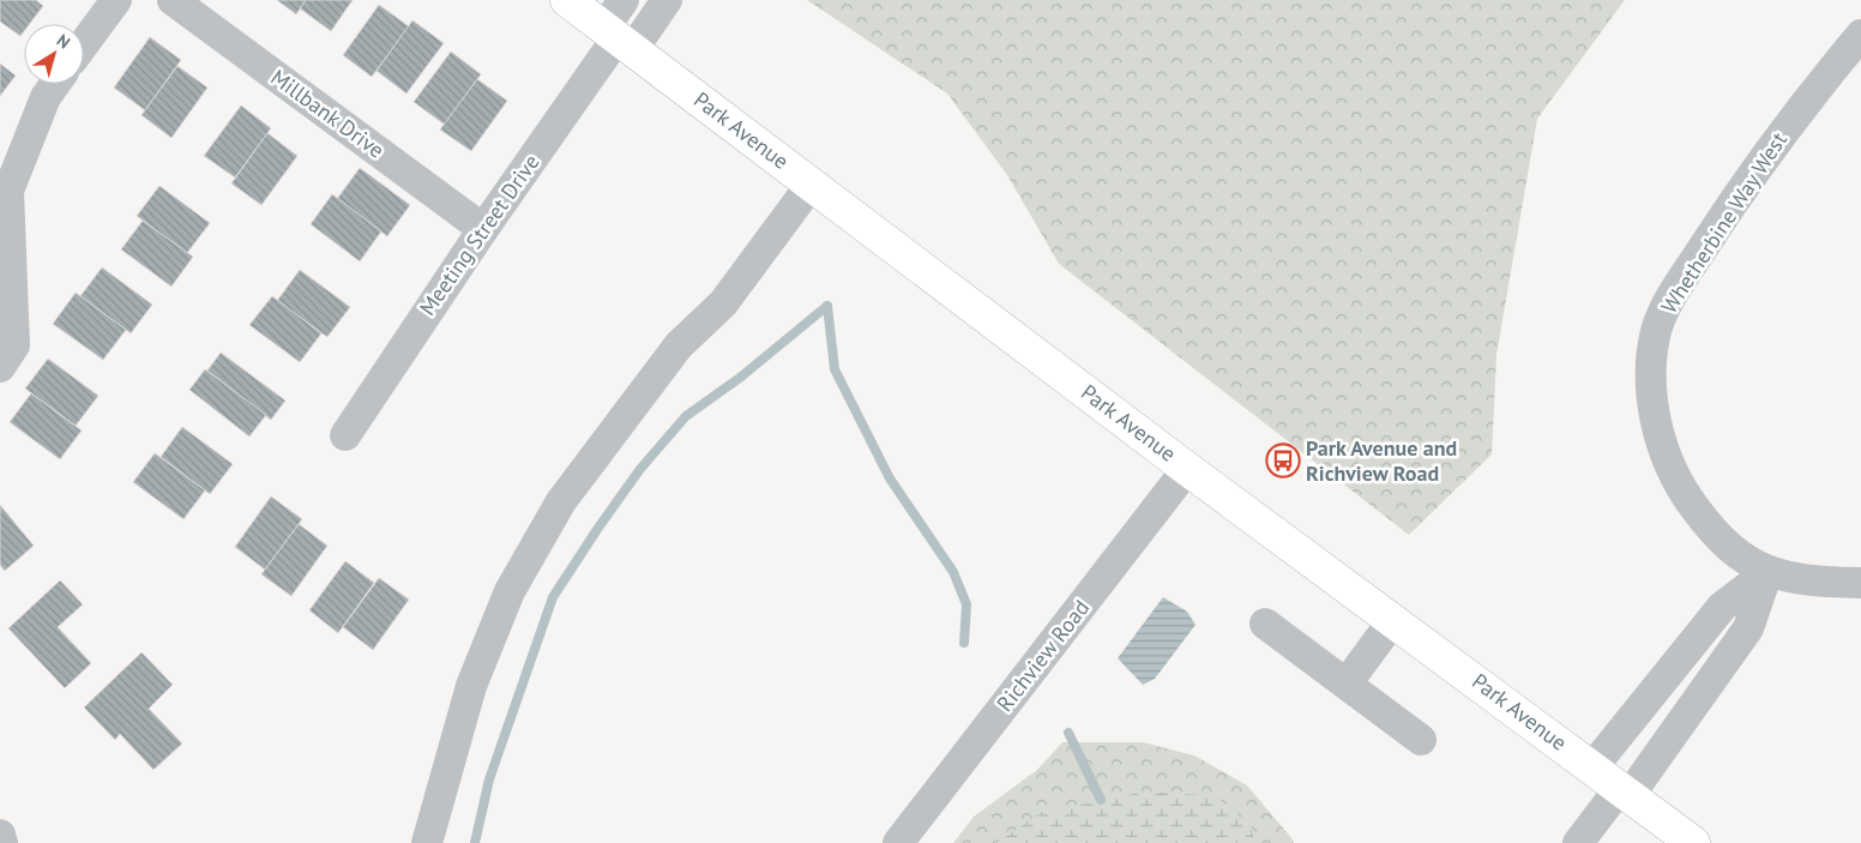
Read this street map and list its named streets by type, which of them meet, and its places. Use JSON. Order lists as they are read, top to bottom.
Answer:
{
  "streets": {
    "main road": ["Park Avenue"],
    "street": [
      "Millbank Drive",
      "Whetherbine Way West",
      "Meeting Street Drive",
      "Richview Road"
    ]
  },
  "crossings": [
    ["Millbank Drive", "Meeting Street Drive"],
    ["Park Avenue", "Meeting Street Drive"],
    ["Park Avenue", "Richview Road"]
  ],
  "places": {
    "bus stop": ["Park Avenue and Richview Road"]
  },
  "north": "top right"
}
